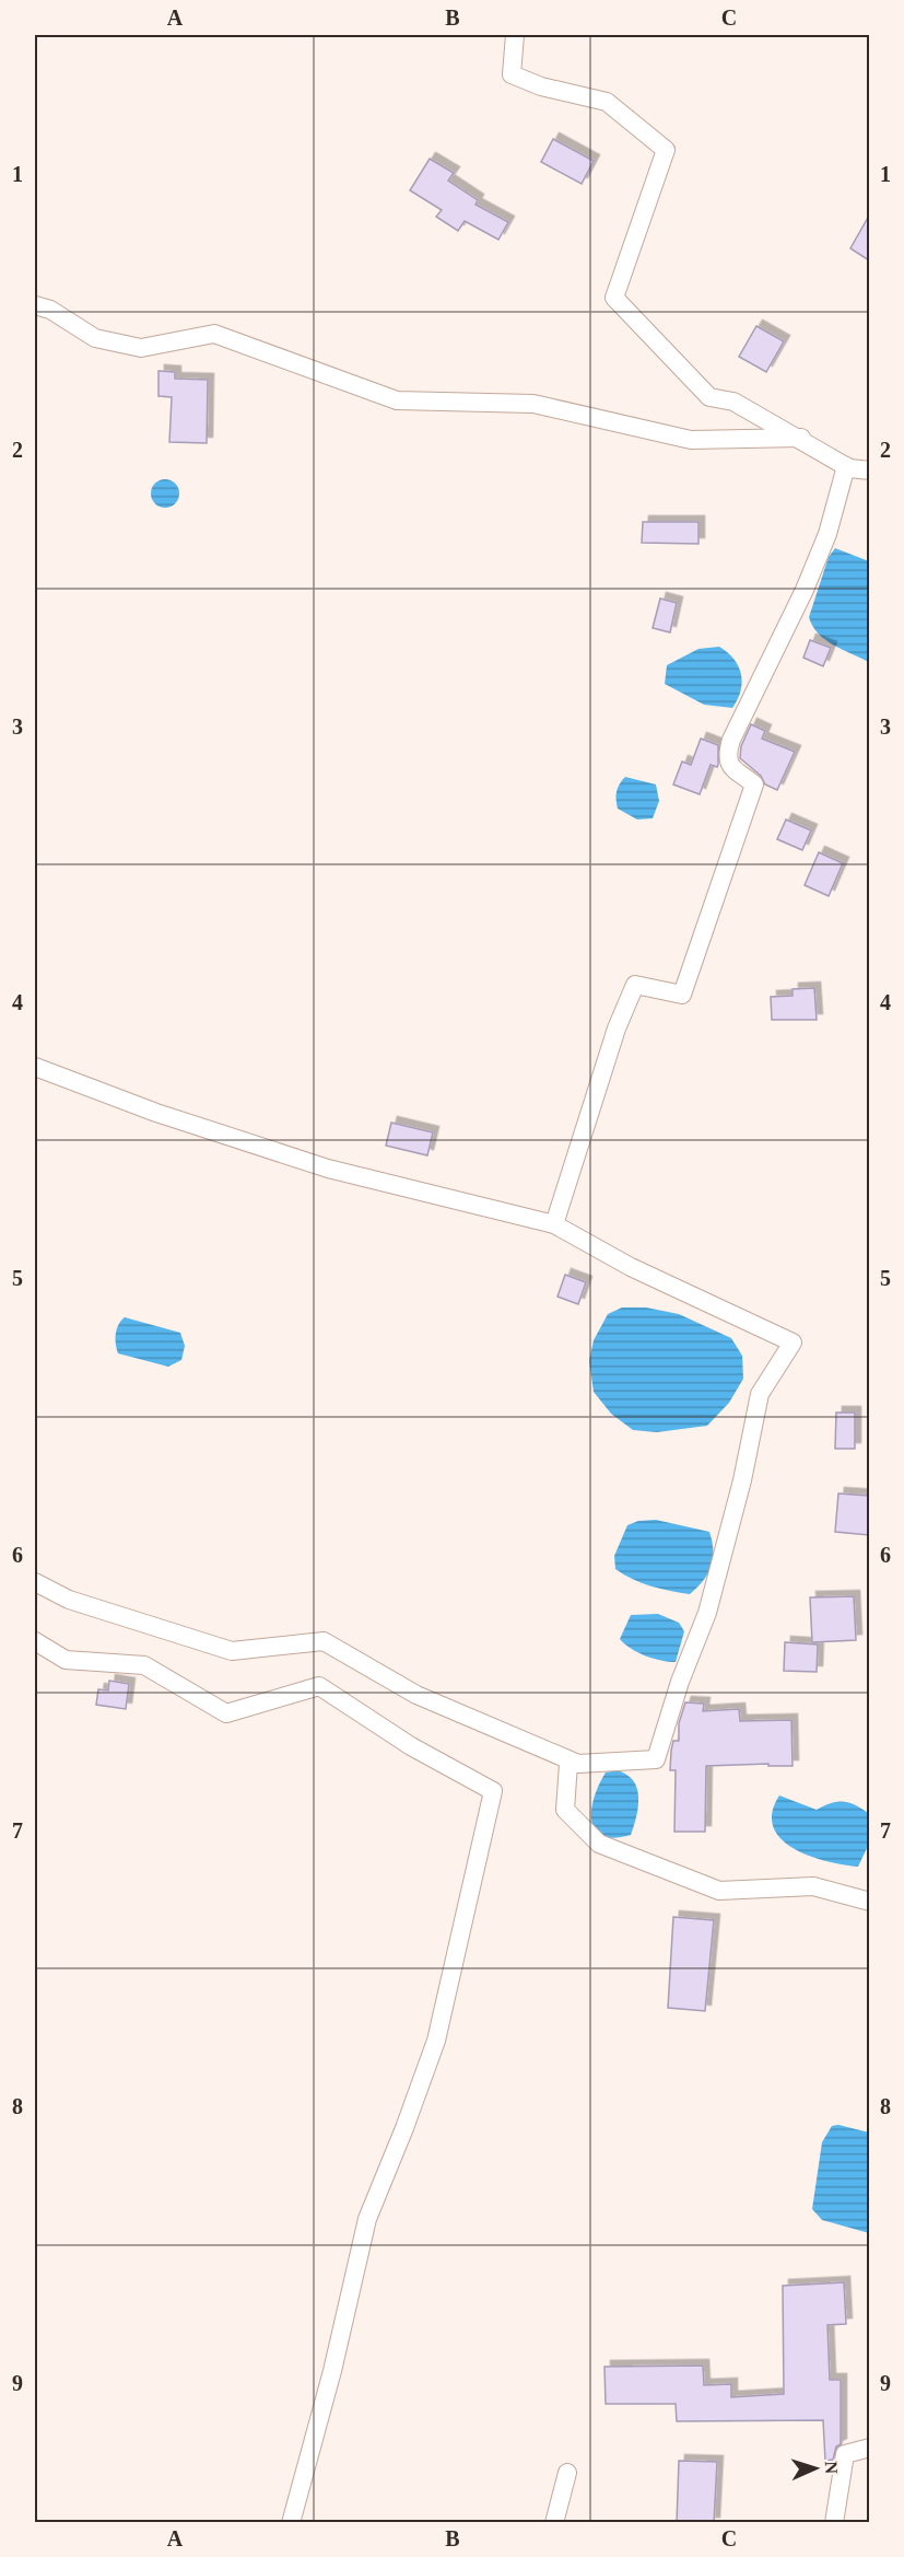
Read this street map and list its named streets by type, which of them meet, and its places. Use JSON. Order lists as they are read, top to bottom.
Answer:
{
  "north": "right",
  "grid": {
    "columns": ["A", "B", "C"],
    "rows": [
      "1",
      "2",
      "3",
      "4",
      "5",
      "6",
      "7",
      "8",
      "9"
    ]
  }
}
